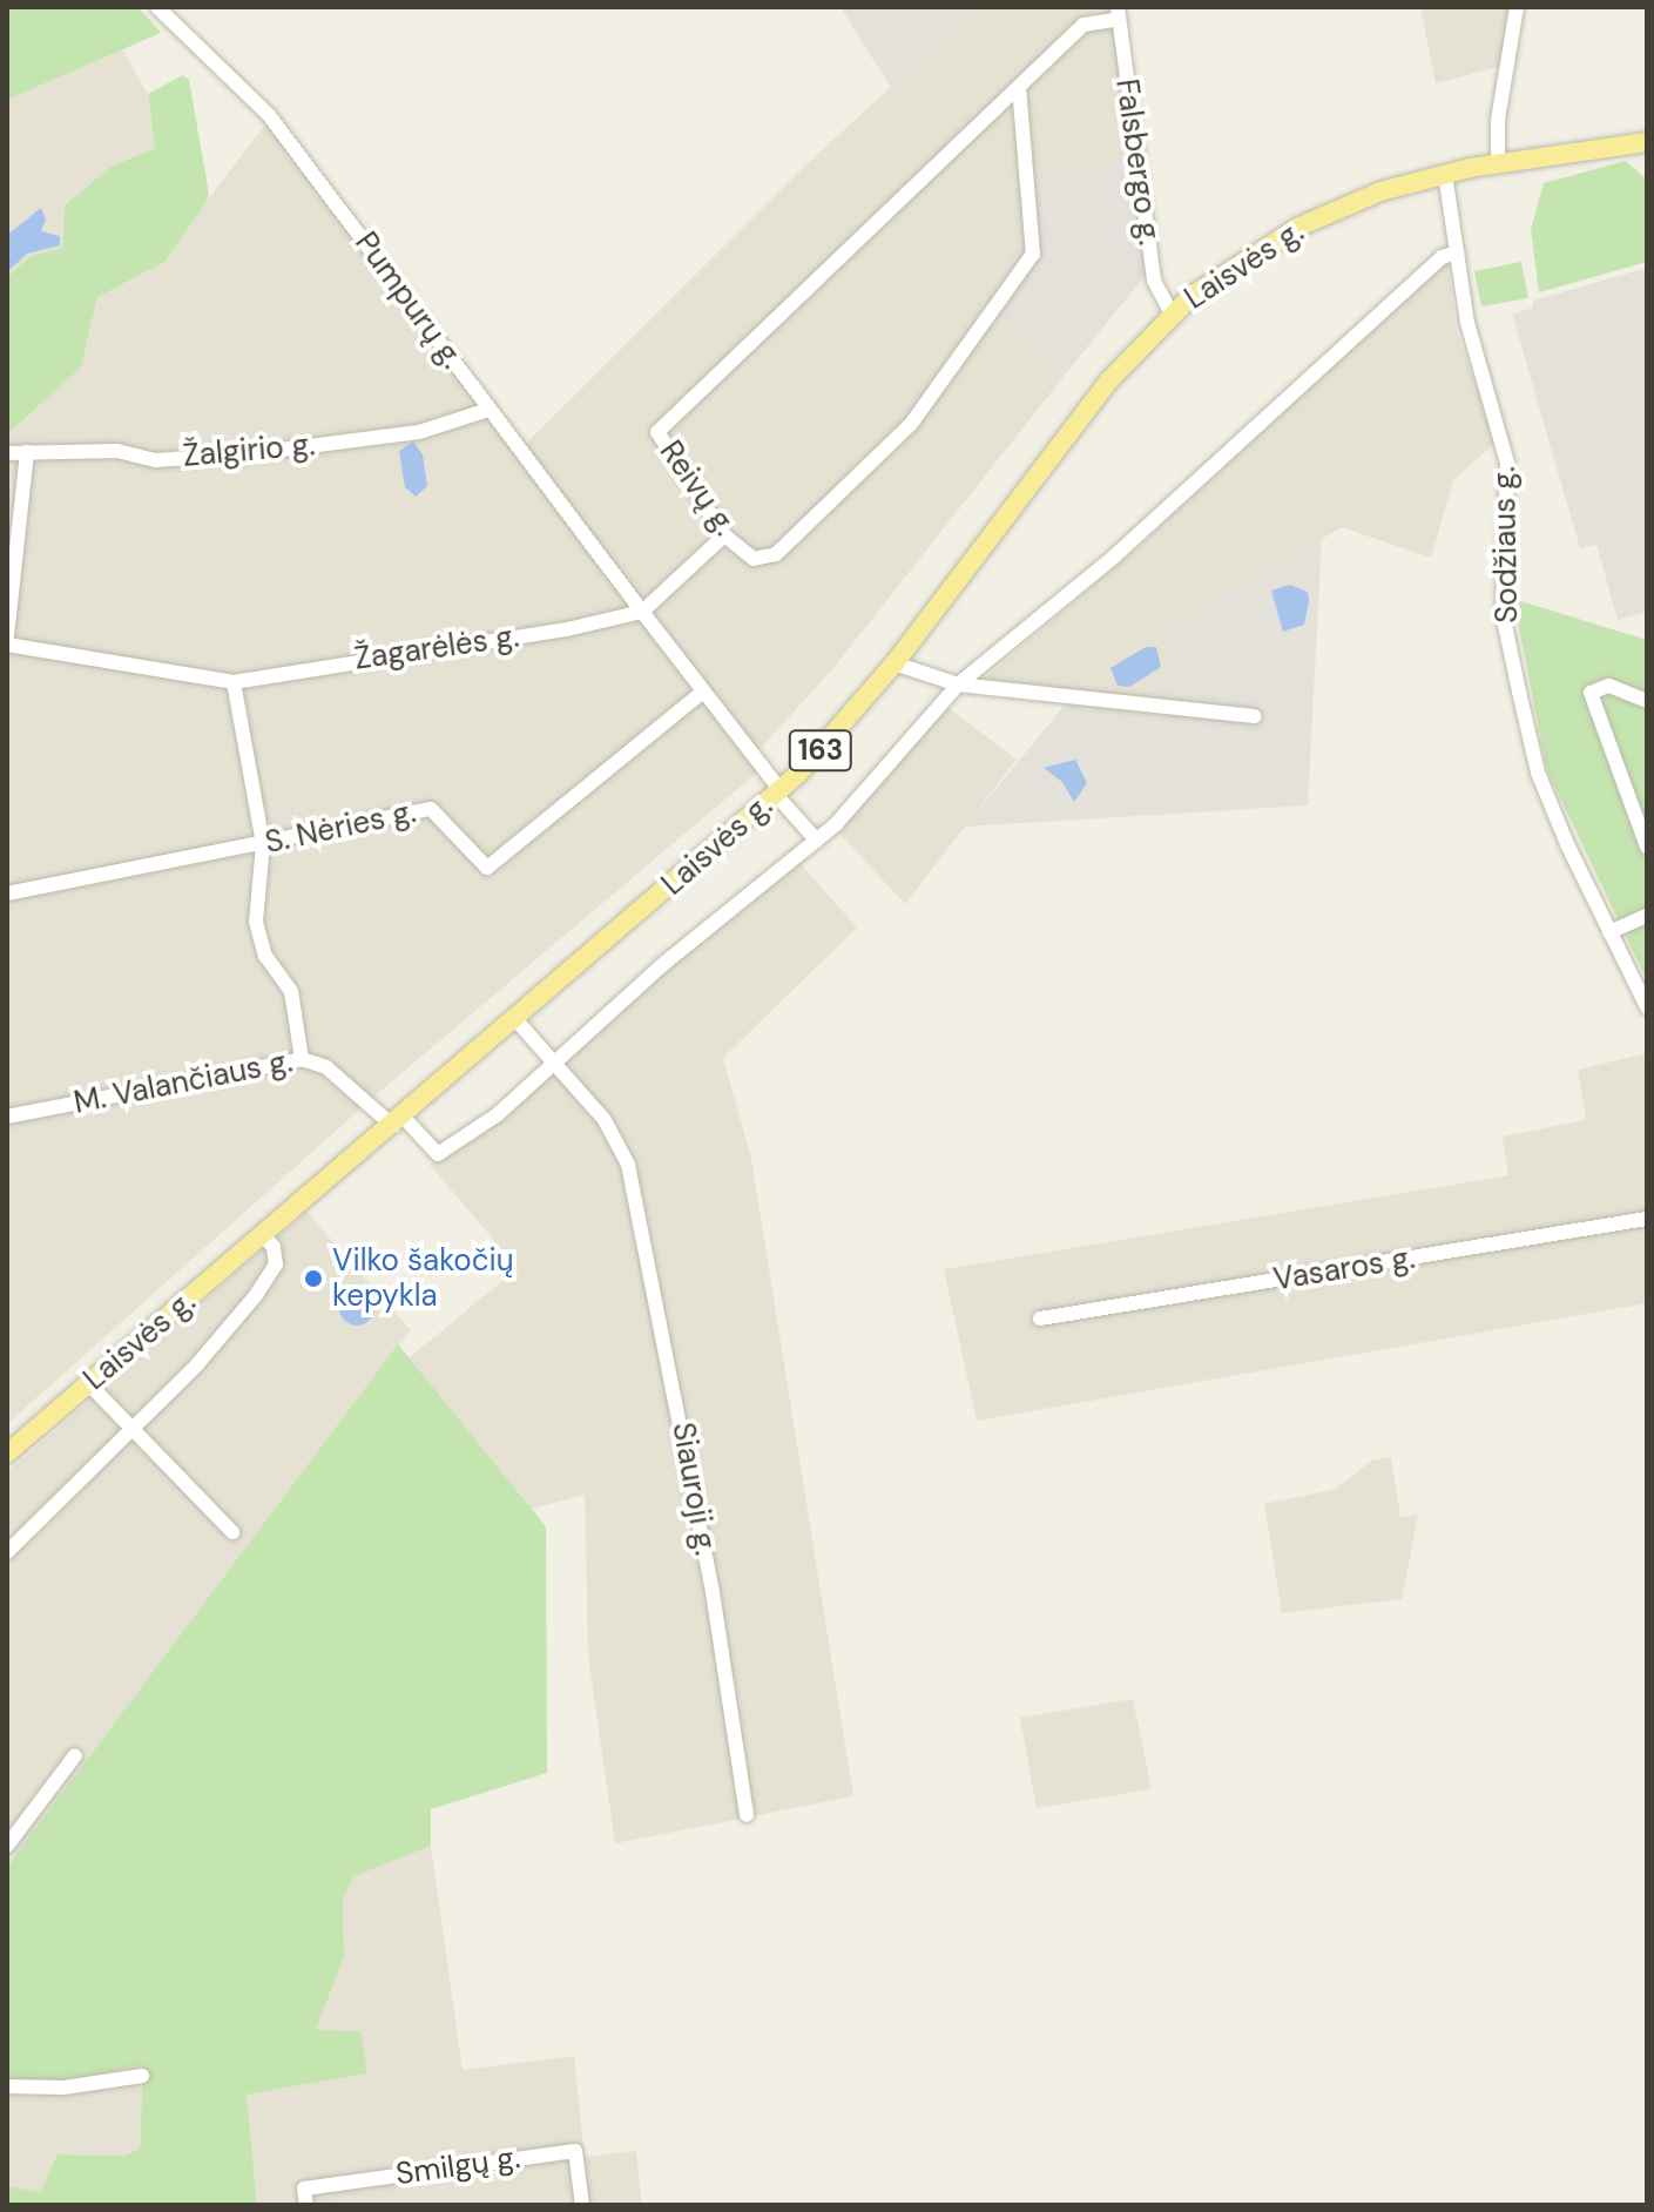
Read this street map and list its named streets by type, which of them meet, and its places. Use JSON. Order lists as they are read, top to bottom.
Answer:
{
  "streets": {
    "main road": ["Laisvės g.", "163"],
    "street": [
      "Falsbergo g.",
      "Pumpurų g.",
      "Žalgirio g.",
      "Reivų g.",
      "Sodžiaus g.",
      "Žagarėlės g.",
      "S. Nėries g.",
      "M. Valančiaus g.",
      "Vasaros g.",
      "Siauroji g.",
      "Smilgų g."
    ]
  },
  "crossings": [
    ["Falsbergo g.", "Laisvės g."],
    ["Falsbergo g.", "Reivų g."],
    ["Laisvės g.", "Sodžiaus g."],
    ["Laisvės g.", "M. Valančiaus g."],
    ["Laisvės g.", "Siauroji g."],
    ["Pumpurų g.", "Žalgirio g."],
    ["Pumpurų g.", "Žagarėlės g."],
    ["M. Valančiaus g.", "Siauroji g."]
  ],
  "places": ["Vilko šakočių kepykla"]
}
